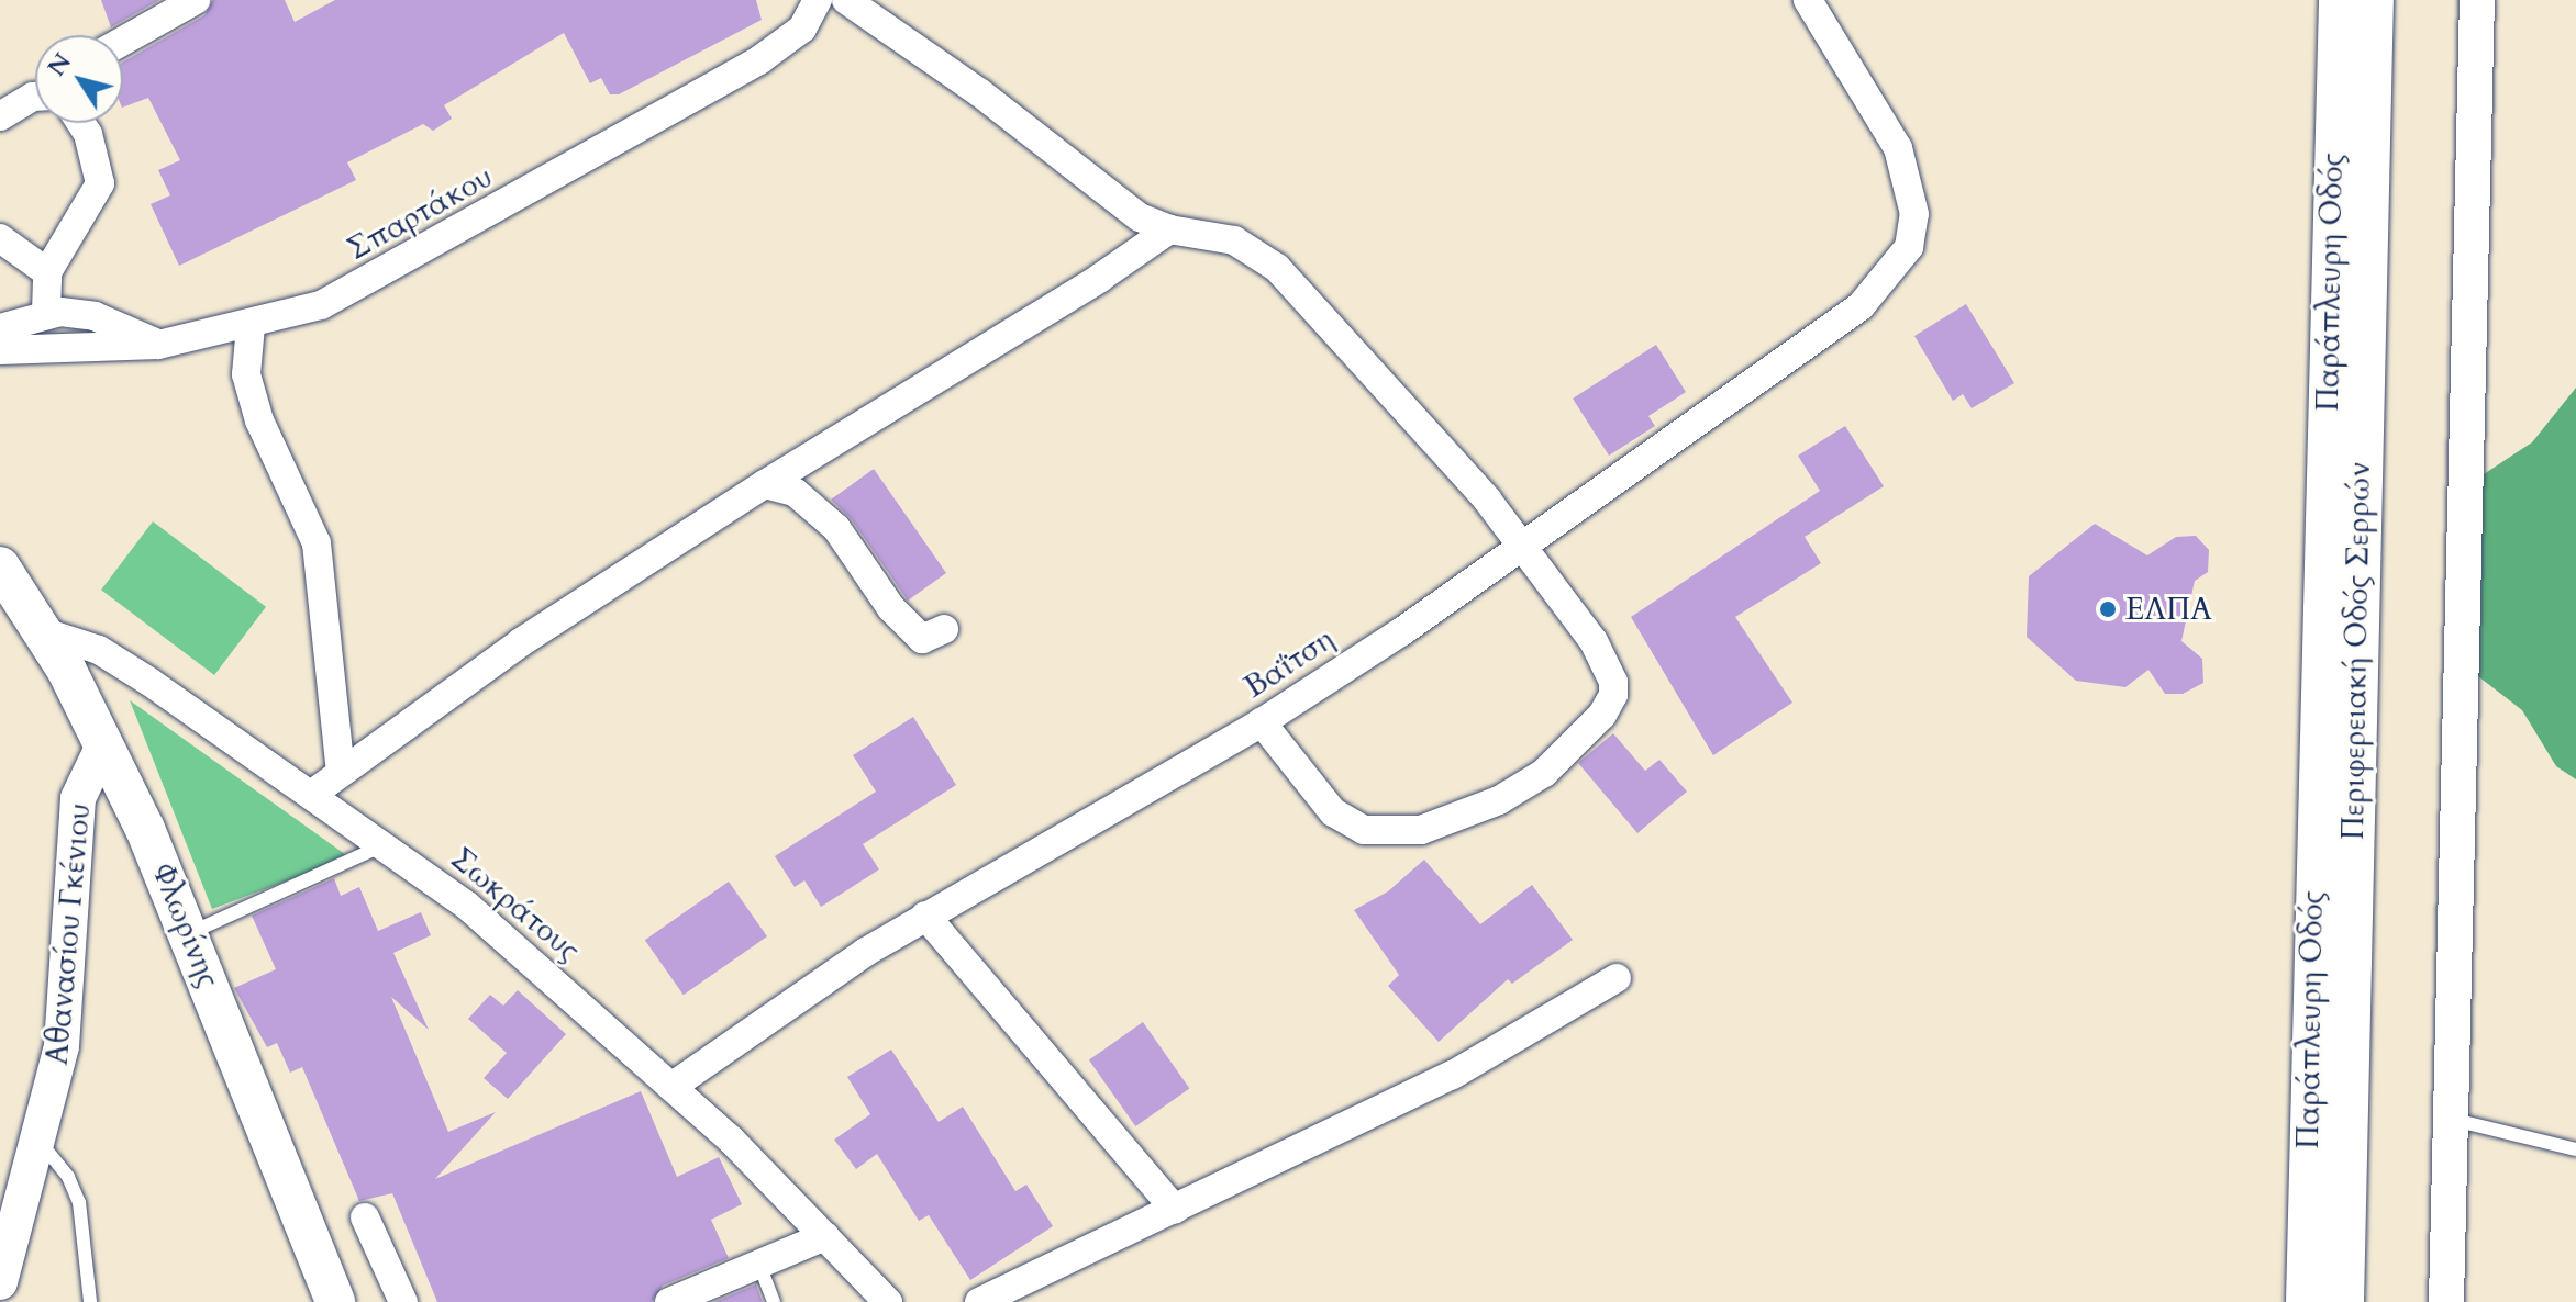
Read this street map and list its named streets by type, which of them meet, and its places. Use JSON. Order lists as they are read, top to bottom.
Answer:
{
  "streets": {
    "main road": ["Περιφερειακή Οδός Σερρών", "Φλωρίνης"],
    "street": [
      "Σπαρτάκου",
      "Παράπλευρη Οδός",
      "Βαΐτση",
      "Σωκράτους",
      "Αθανασίου Γκένιου"
    ]
  },
  "crossings": [
    ["Βαΐτση", "Σωκράτους"],
    ["Σωκράτους", "Φλωρίνης"],
    ["Φλωρίνης", "Αθανασίου Γκένιου"]
  ],
  "places": ["ΕΛΠΑ"],
  "north": "top left"
}
